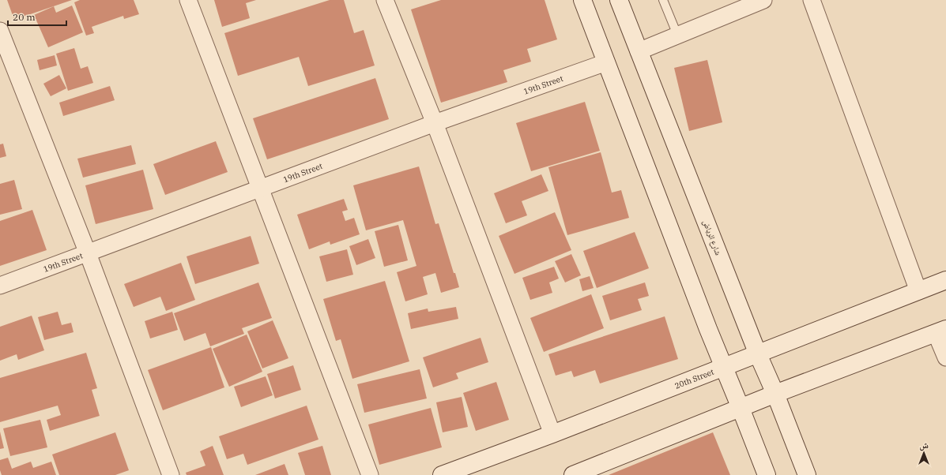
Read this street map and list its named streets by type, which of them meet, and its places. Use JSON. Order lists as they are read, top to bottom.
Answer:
{
  "streets": {
    "main road": ["شارع الرياض", "20th Street"],
    "street": ["19th Street"]
  },
  "crossings": [
    ["شارع الرياض", "20th Street"]
  ],
  "scale_bar": "20 m",
  "north": "top"
}
